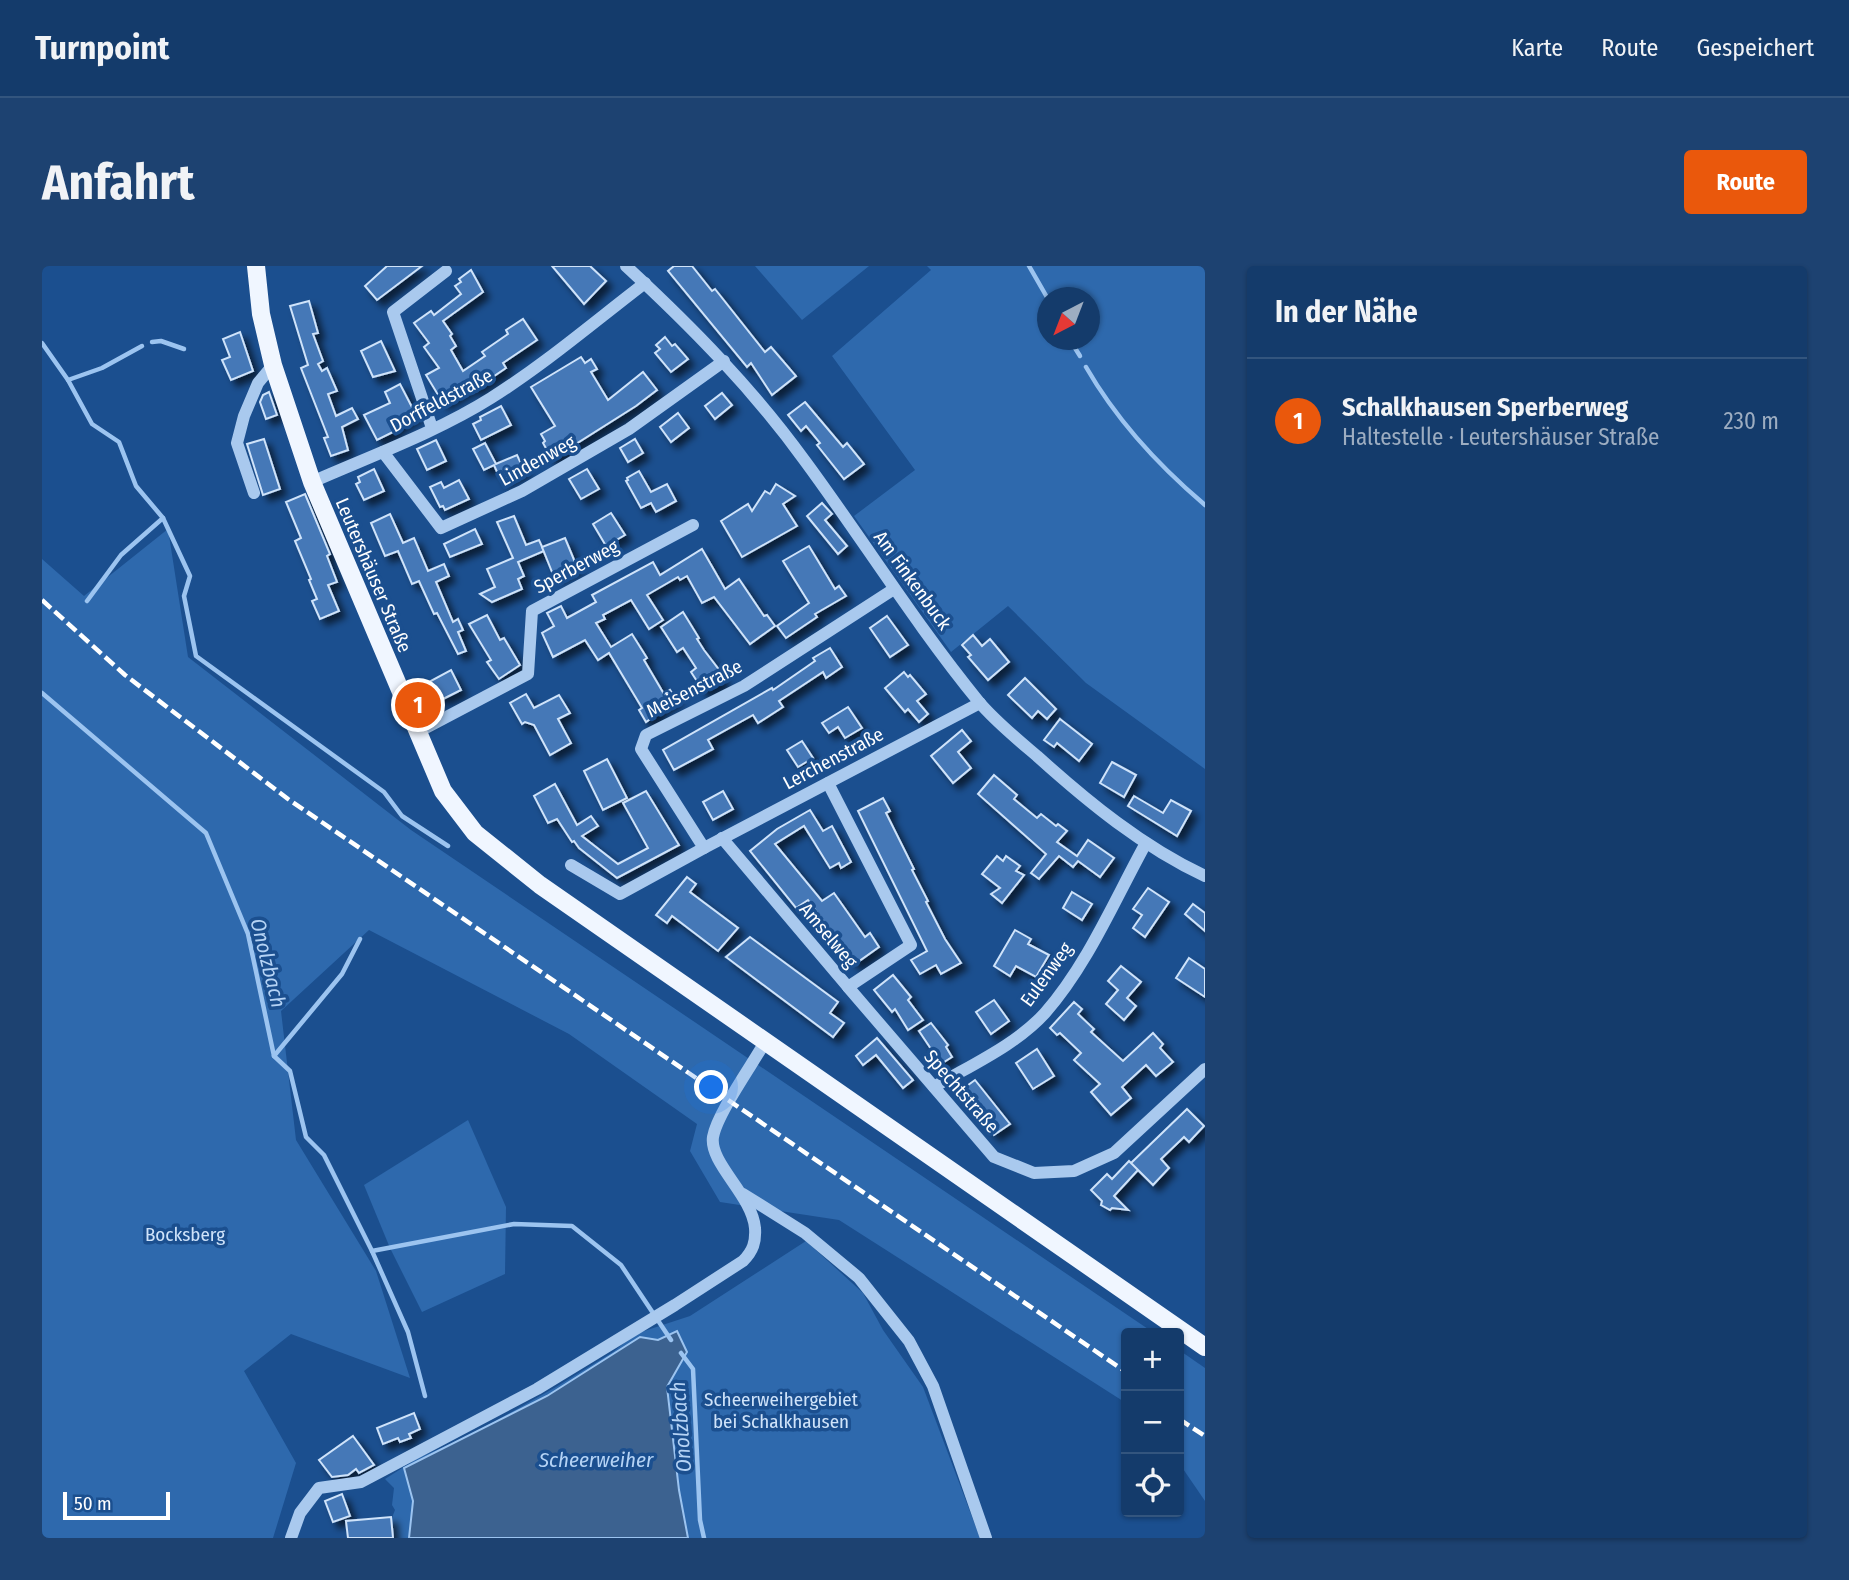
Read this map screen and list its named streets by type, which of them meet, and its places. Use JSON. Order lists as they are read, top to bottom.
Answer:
{
  "streets": {
    "main road": ["Leutershäuser Straße"],
    "street": [
      "Dorffeldstraße",
      "Lindenweg",
      "Sperberweg",
      "Am Finkenbuck",
      "Meisenstraße",
      "Lerchenstraße",
      "Amselweg",
      "Eulenweg",
      "Spechtstraße"
    ]
  },
  "crossings": [
    ["Dorffeldstraße", "Lindenweg"],
    ["Dorffeldstraße", "Leutershäuser Straße"],
    ["Dorffeldstraße", "Am Finkenbuck"],
    ["Lindenweg", "Am Finkenbuck"],
    ["Sperberweg", "Leutershäuser Straße"],
    ["Am Finkenbuck", "Meisenstraße"],
    ["Am Finkenbuck", "Lerchenstraße"],
    ["Am Finkenbuck", "Eulenweg"],
    ["Meisenstraße", "Lerchenstraße"],
    ["Lerchenstraße", "Amselweg"],
    ["Amselweg", "Spechtstraße"],
    ["Eulenweg", "Spechtstraße"]
  ],
  "water": ["Onolzbach", "Scheerweiher"],
  "parks": ["Bocksberg", "Scheerweihergebiet bei Schalkhausen"],
  "scale_bar": "50 m",
  "north": "bottom left",
  "page": {
    "header": "Turnpoint",
    "nav": ["Karte", "Route", "Gespeichert"],
    "buttons": "Route",
    "title": "Anfahrt",
    "heading": "In der Nähe",
    "list": [
      {
        "mark": "1",
        "name": "Schalkhausen Sperberweg",
        "note": "Haltestelle · Leutershäuser Straße",
        "value": "230 m"
      }
    ],
    "pins": "1",
    "map_buttons": ["+", "−"],
    "scale": "50 m"
  }
}
